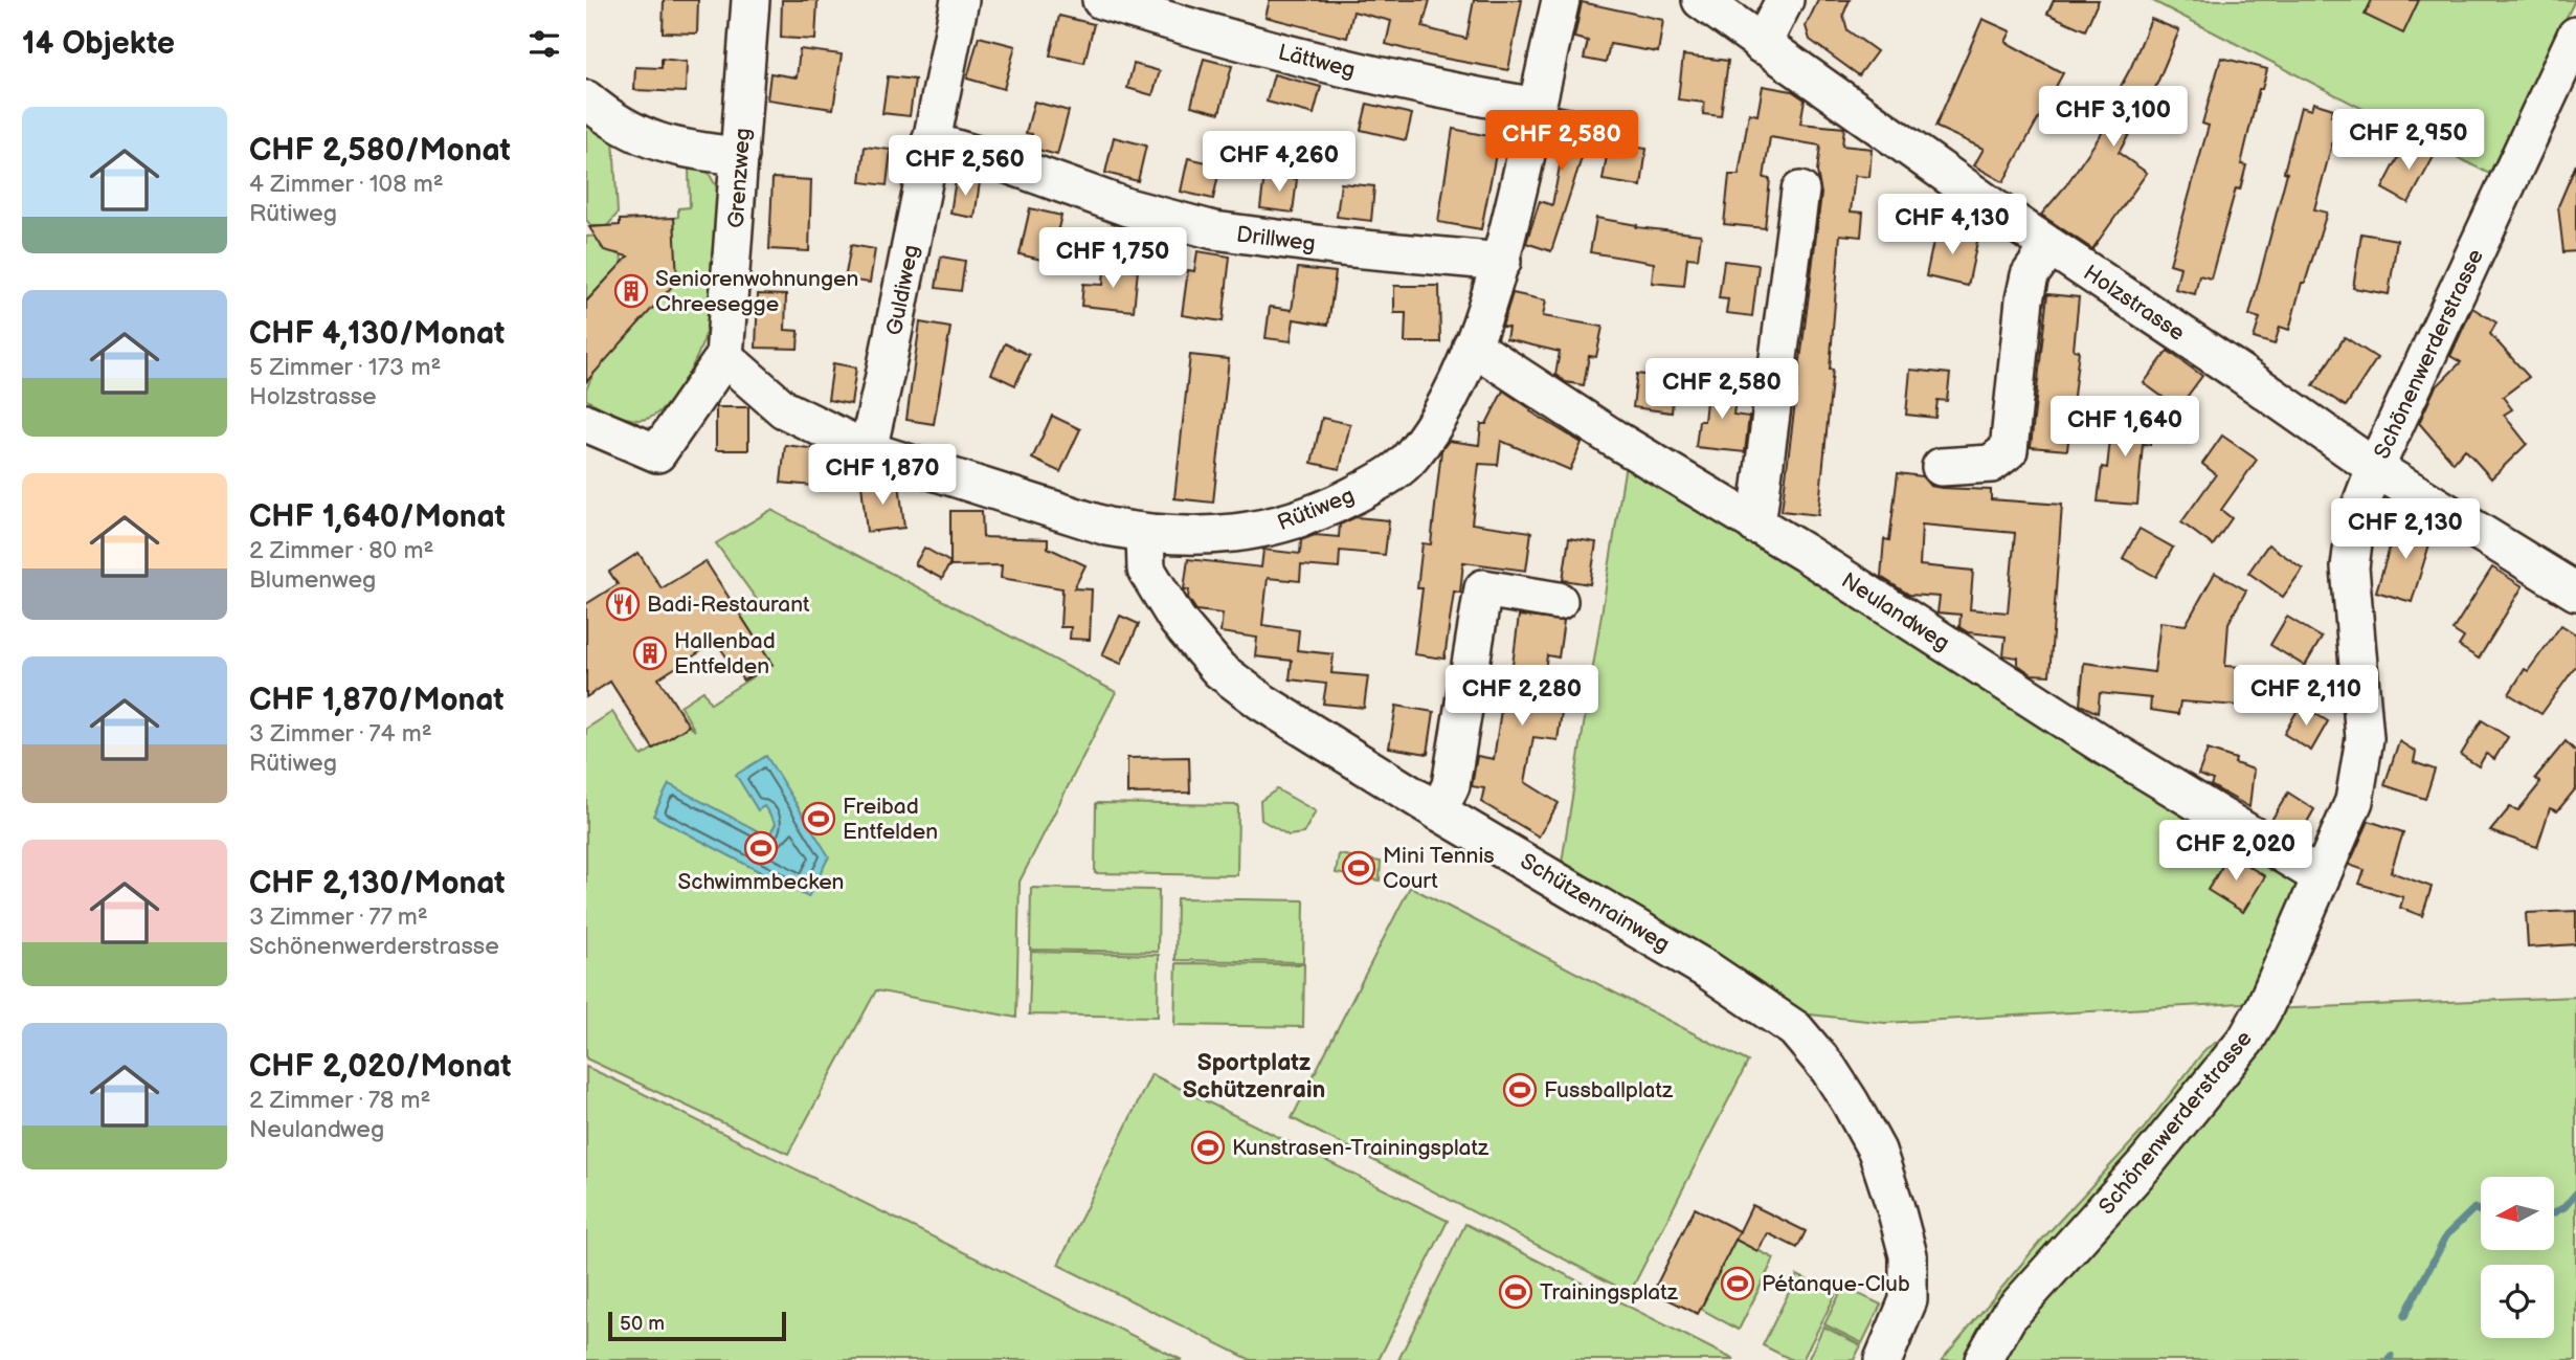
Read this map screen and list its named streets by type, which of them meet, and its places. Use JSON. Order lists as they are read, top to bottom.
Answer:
{
  "streets": {
    "street": [
      "Lättweg",
      "Grenzweg",
      "Drillweg",
      "Guldiweg",
      "Holzstrasse",
      "Schönenwerderstrasse",
      "Rütiweg",
      "Neulandweg",
      "Schützenrainweg"
    ]
  },
  "crossings": [
    ["Lättweg", "Rütiweg"],
    ["Grenzweg", "Rütiweg"],
    ["Drillweg", "Guldiweg"],
    ["Drillweg", "Rütiweg"],
    ["Guldiweg", "Rütiweg"],
    ["Holzstrasse", "Schönenwerderstrasse"],
    ["Schönenwerderstrasse", "Neulandweg"],
    ["Rütiweg", "Neulandweg"],
    ["Rütiweg", "Schützenrainweg"]
  ],
  "districts": ["Sportplatz Schützenrain"],
  "places": {
    "building": ["Seniorenwohnungen Chreesegge", "Hallenbad Entfelden"],
    "restaurant": ["Badi-Restaurant"],
    "sports": [
      "Freibad Entfelden",
      "Schwimmbecken",
      "Mini Tennis Court",
      "Fussballplatz",
      "Kunstrasen-Trainingsplatz",
      "Pétanque-Club",
      "Trainingsplatz"
    ]
  },
  "scale_bar": "50 m",
  "north": "left",
  "page": {
    "heading": "14 Objekte",
    "price": [
      "CHF 3,100",
      "CHF 2,950",
      "CHF 2,580",
      "CHF 4,260",
      "CHF 2,560",
      "CHF 4,130",
      "CHF 1,750",
      "CHF 2,580",
      "CHF 1,640",
      "CHF 1,870",
      "CHF 2,130",
      "CHF 2,280",
      "CHF 2,110",
      "CHF 2,020"
    ],
    "list": [
      {
        "name": "CHF 2,580/Monat",
        "note": "4 Zimmer · 108 m² · Rütiweg"
      },
      {
        "name": "CHF 4,130/Monat",
        "note": "5 Zimmer · 173 m² · Holzstrasse"
      },
      {
        "name": "CHF 1,640/Monat",
        "note": "2 Zimmer · 80 m² · Blumenweg"
      },
      {
        "name": "CHF 1,870/Monat",
        "note": "3 Zimmer · 74 m² · Rütiweg"
      },
      {
        "name": "CHF 2,130/Monat",
        "note": "3 Zimmer · 77 m² · Schönenwerderstrasse"
      },
      {
        "name": "CHF 2,020/Monat",
        "note": "2 Zimmer · 78 m² · Neulandweg"
      }
    ],
    "scale": "50 m"
  }
}
